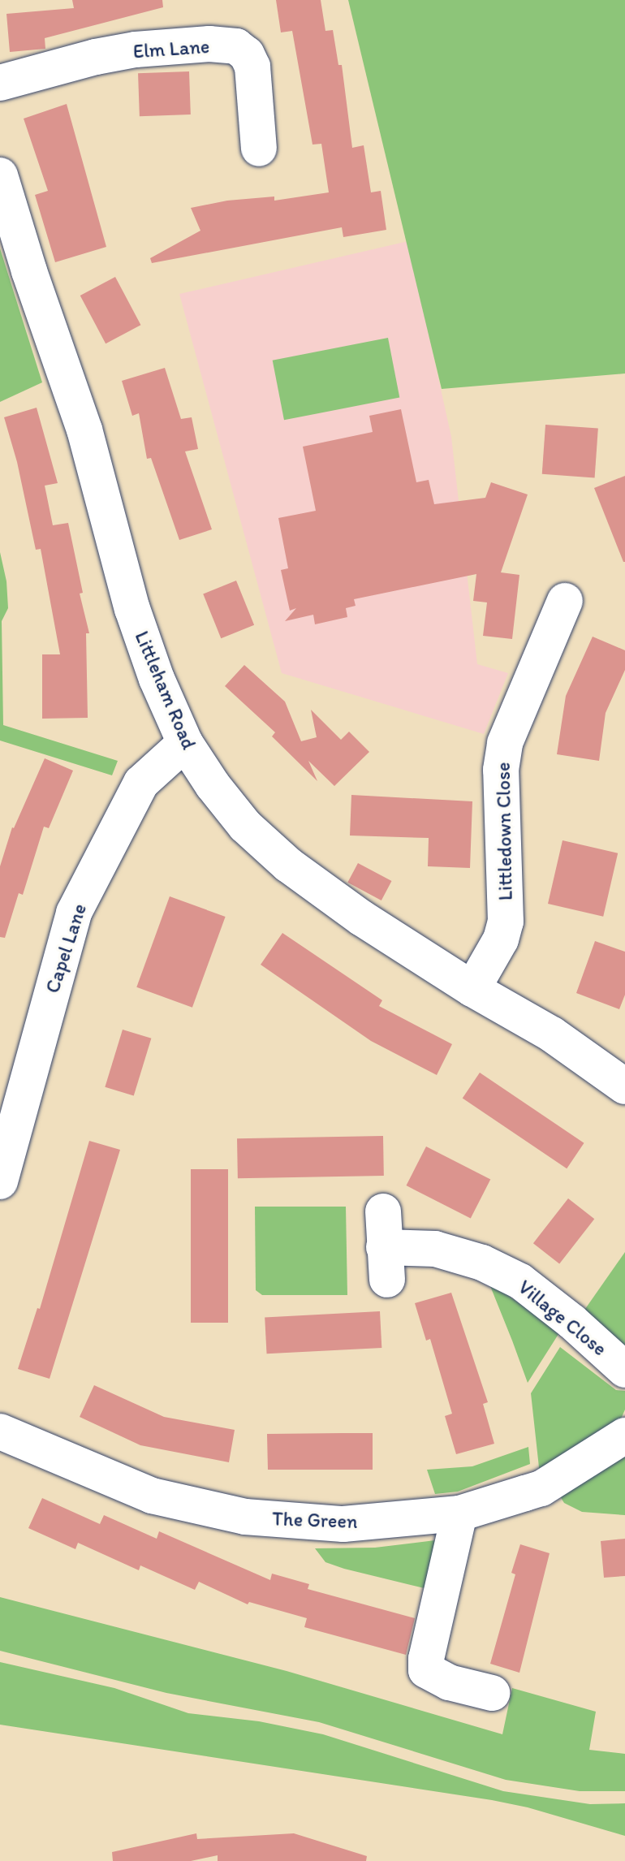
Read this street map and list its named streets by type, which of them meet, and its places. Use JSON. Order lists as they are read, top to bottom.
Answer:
{
  "streets": {
    "street": [
      "Elm Lane",
      "Littleham Road",
      "Littledown Close",
      "Capel Lane",
      "Village Close",
      "The Green"
    ]
  },
  "crossings": [
    ["Littleham Road", "Littledown Close"],
    ["Littleham Road", "Capel Lane"]
  ]
}
